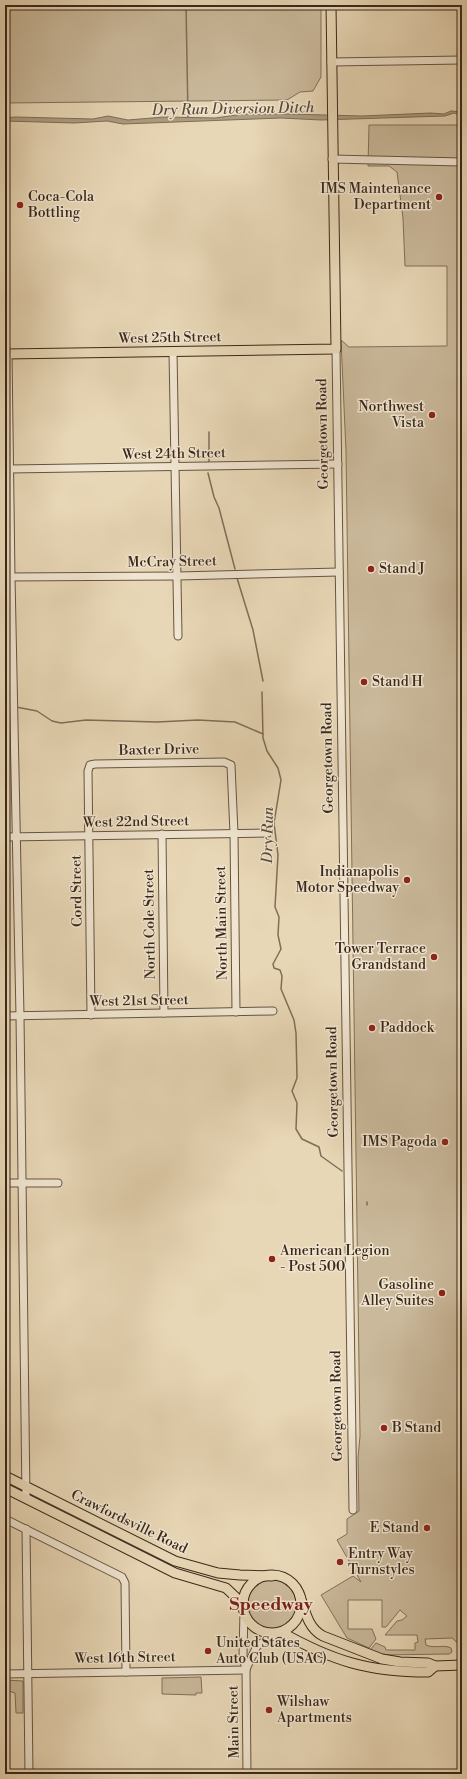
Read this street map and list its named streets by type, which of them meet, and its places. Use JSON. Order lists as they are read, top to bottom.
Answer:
{
  "streets": {
    "main road": ["West 25th Street", "Georgetown Road", "Crawfordsville Road"],
    "street": [
      "West 24th Street",
      "McCray Street",
      "Baxter Drive",
      "West 22nd Street",
      "Cord Street",
      "North Main Street",
      "North Cole Street",
      "West 21st Street",
      "West 16th Street",
      "Main Street"
    ]
  },
  "crossings": [
    ["West 25th Street", "Georgetown Road"],
    ["Georgetown Road", "West 24th Street"],
    ["Georgetown Road", "McCray Street"],
    ["Baxter Drive", "West 22nd Street"],
    ["Baxter Drive", "Cord Street"],
    ["Baxter Drive", "North Main Street"],
    ["West 22nd Street", "Cord Street"],
    ["West 22nd Street", "North Main Street"],
    ["West 22nd Street", "North Cole Street"],
    ["Cord Street", "West 21st Street"],
    ["North Main Street", "West 21st Street"],
    ["North Cole Street", "West 21st Street"],
    ["Crawfordsville Road", "Main Street"],
    ["West 16th Street", "Main Street"]
  ],
  "districts": ["Speedway"],
  "water": ["Dry Run Diversion Ditch", "Dry Run"],
  "places": [
    "IMS Maintenance Department",
    "Coca-Cola Bottling",
    "Northwest Vista",
    "Stand J",
    "Stand H",
    "Indianapolis Motor Speedway",
    "Tower Terrace Grandstand",
    "Paddock",
    "IMS Pagoda",
    "American Legion - Post 500",
    "Gasoline Alley Suites",
    "B Stand",
    "E Stand",
    "Entry Way Turnstyles",
    "United States Auto Club (USAC)",
    "Wilshaw Apartments"
  ]
}
